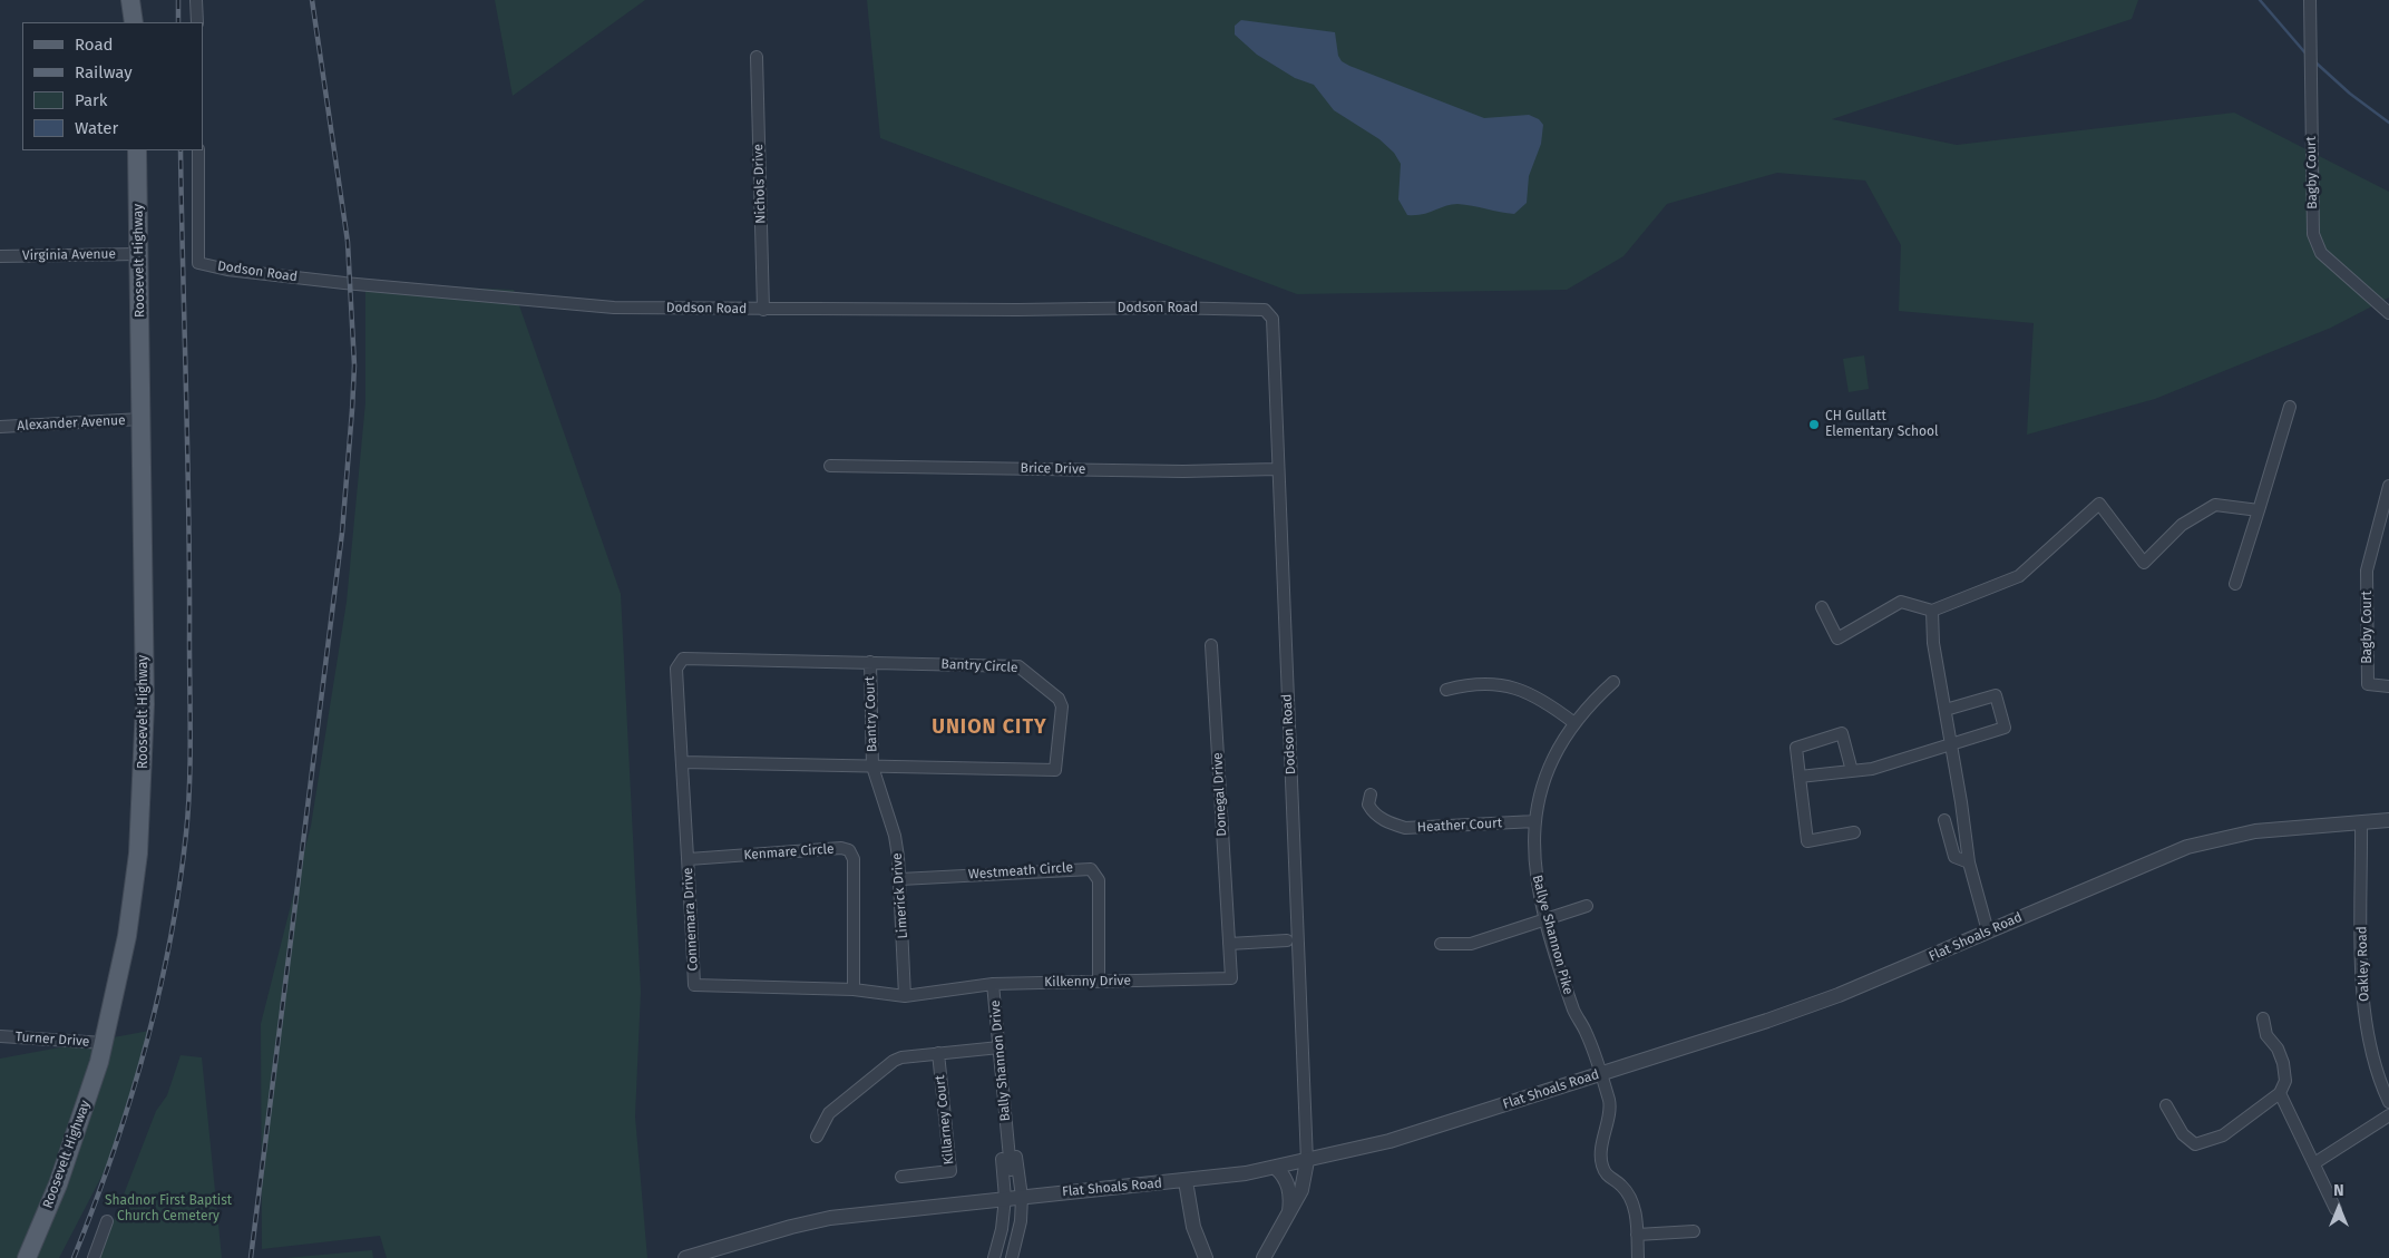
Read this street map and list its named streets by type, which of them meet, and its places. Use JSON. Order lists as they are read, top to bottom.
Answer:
{
  "streets": {
    "main road": ["Roosevelt Highway"],
    "street": [
      "Bagby Court",
      "Nichols Drive",
      "Virginia Avenue",
      "Dodson Road",
      "Alexander Avenue",
      "Brice Drive",
      "Bantry Circle",
      "Bantry Court",
      "Donegal Drive",
      "Heather Court",
      "Kenmare Circle",
      "Westmeath Circle",
      "Limerick Drive",
      "Connemara Drive",
      "Ballye Shannon Pike",
      "Flat Shoals Road",
      "Oakley Road",
      "Kilkenny Drive",
      "Turner Drive",
      "Bally Shannon Drive",
      "Killarney Court"
    ]
  },
  "crossings": [
    ["Nichols Drive", "Dodson Road"],
    ["Virginia Avenue", "Roosevelt Highway"],
    ["Roosevelt Highway", "Alexander Avenue"],
    ["Roosevelt Highway", "Turner Drive"],
    ["Dodson Road", "Brice Drive"],
    ["Dodson Road", "Flat Shoals Road"],
    ["Bantry Circle", "Bantry Court"],
    ["Bantry Circle", "Limerick Drive"],
    ["Bantry Circle", "Connemara Drive"],
    ["Bantry Court", "Limerick Drive"],
    ["Donegal Drive", "Kilkenny Drive"],
    ["Heather Court", "Ballye Shannon Pike"],
    ["Kenmare Circle", "Connemara Drive"],
    ["Kenmare Circle", "Kilkenny Drive"],
    ["Westmeath Circle", "Limerick Drive"],
    ["Westmeath Circle", "Kilkenny Drive"],
    ["Limerick Drive", "Kilkenny Drive"],
    ["Connemara Drive", "Kilkenny Drive"],
    ["Ballye Shannon Pike", "Flat Shoals Road"],
    ["Flat Shoals Road", "Oakley Road"],
    ["Flat Shoals Road", "Bally Shannon Drive"],
    ["Kilkenny Drive", "Bally Shannon Drive"]
  ],
  "districts": ["UNION CITY"],
  "parks": ["Shadnor First Baptist Church Cemetery"],
  "places": ["CH Gullatt Elementary School"],
  "legend": [
    "Road",
    "Railway",
    "Park",
    "Water"
  ],
  "north": "top"
}
